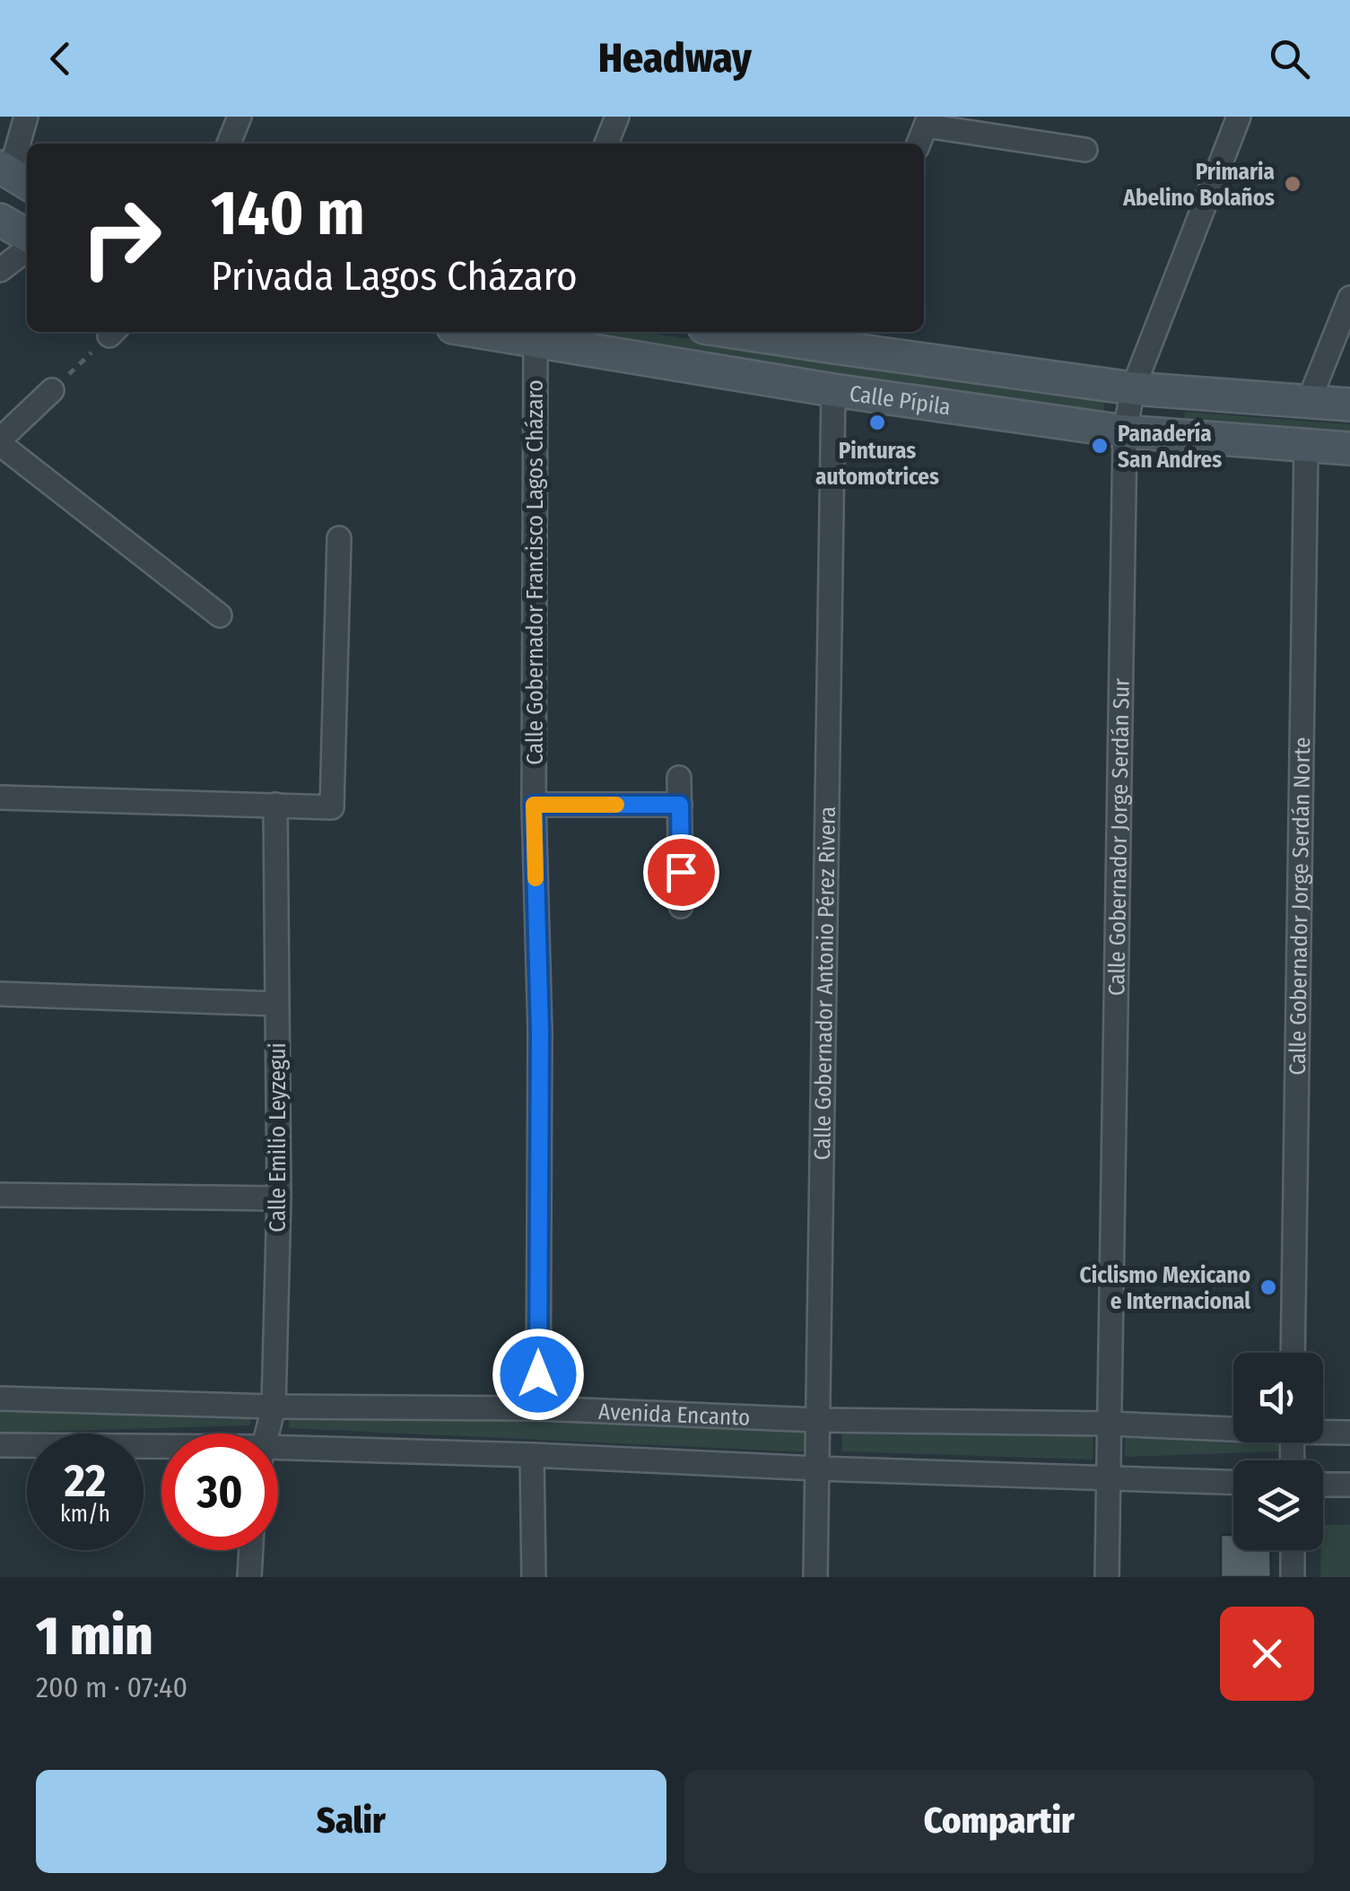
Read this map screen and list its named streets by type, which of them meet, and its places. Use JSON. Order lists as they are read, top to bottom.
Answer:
{
  "streets": {
    "main road": ["Calle Pípila"],
    "street": [
      "Calle Gobernador Francisco Lagos Cházaro",
      "Calle Gobernador Jorge Serdán Sur",
      "Calle Gobernador Jorge Serdán Norte",
      "Calle Gobernador Antonio Pérez Rivera",
      "Calle Emilio Leyzegui",
      "Avenida Encanto"
    ]
  },
  "crossings": [
    ["Calle Pípila", "Calle Gobernador Francisco Lagos Cházaro"],
    ["Calle Pípila", "Calle Gobernador Jorge Serdán Sur"],
    ["Calle Pípila", "Calle Gobernador Jorge Serdán Norte"],
    ["Calle Pípila", "Calle Gobernador Antonio Pérez Rivera"],
    ["Calle Gobernador Francisco Lagos Cházaro", "Avenida Encanto"],
    ["Calle Gobernador Jorge Serdán Sur", "Avenida Encanto"],
    ["Calle Gobernador Antonio Pérez Rivera", "Avenida Encanto"],
    ["Calle Emilio Leyzegui", "Avenida Encanto"]
  ],
  "places": [
    "Primaria Abelino Bolaños",
    "Pinturas automotrices",
    "Panadería San Andres",
    "Ciclismo Mexicano e Internacional"
  ],
  "page": {
    "header": "Headway",
    "turn": ["140 m", "Privada Lagos Cházaro"],
    "speed": "22 km/h",
    "limit": "30",
    "heading": ["1 min", "200 m · 07:40"],
    "buttons": ["Salir", "Compartir"]
  }
}
